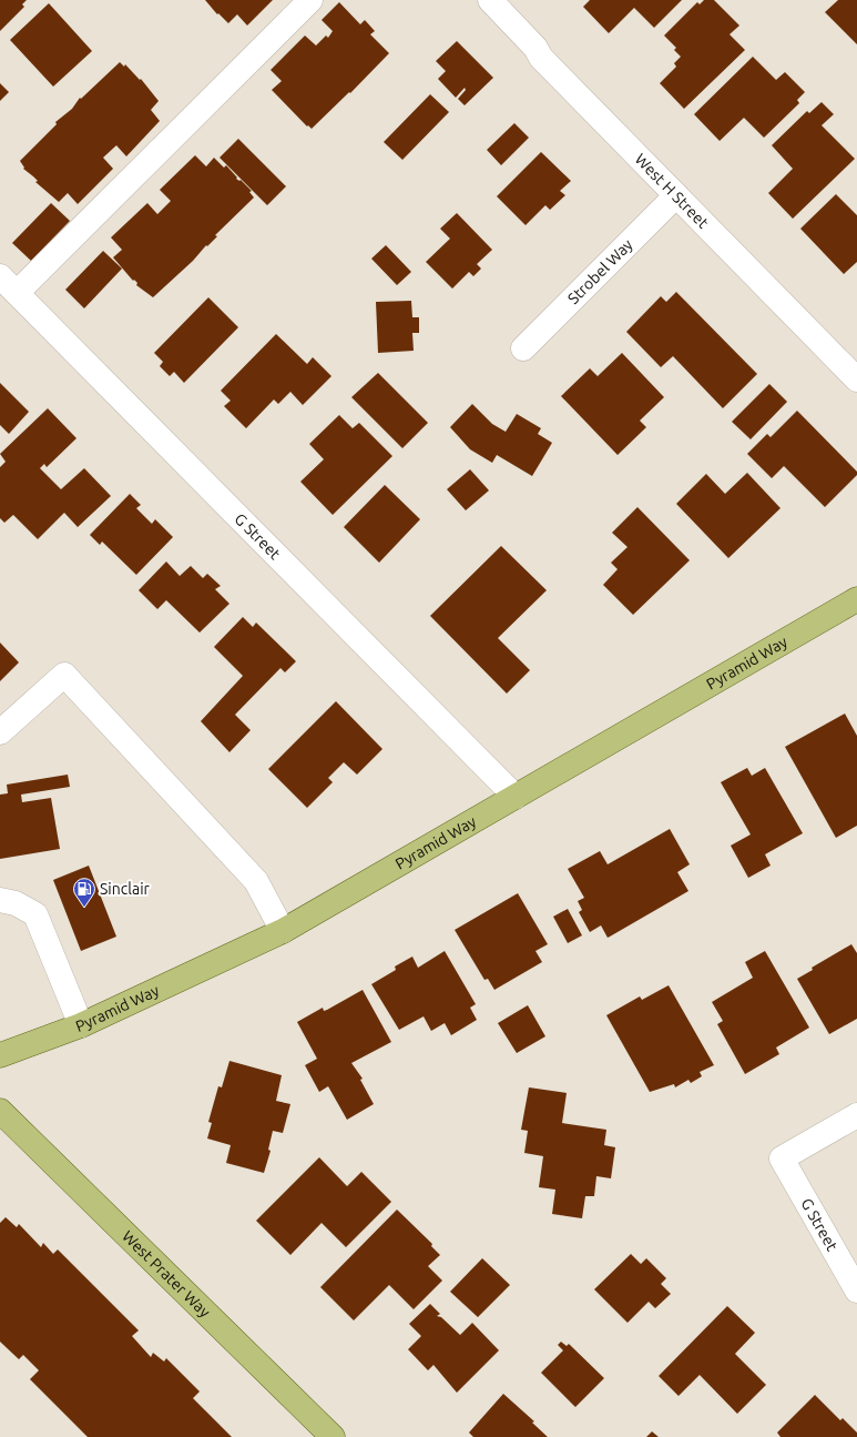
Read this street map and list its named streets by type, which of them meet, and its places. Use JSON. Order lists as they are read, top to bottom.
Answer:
{
  "streets": {
    "main road": ["Pyramid Way", "West Prater Way"],
    "street": ["West H Street", "Strobel Way", "G Street"]
  },
  "crossings": [
    ["West H Street", "Strobel Way"],
    ["G Street", "Pyramid Way"]
  ],
  "places": {
    "fuel station": ["Sinclair"]
  }
}
